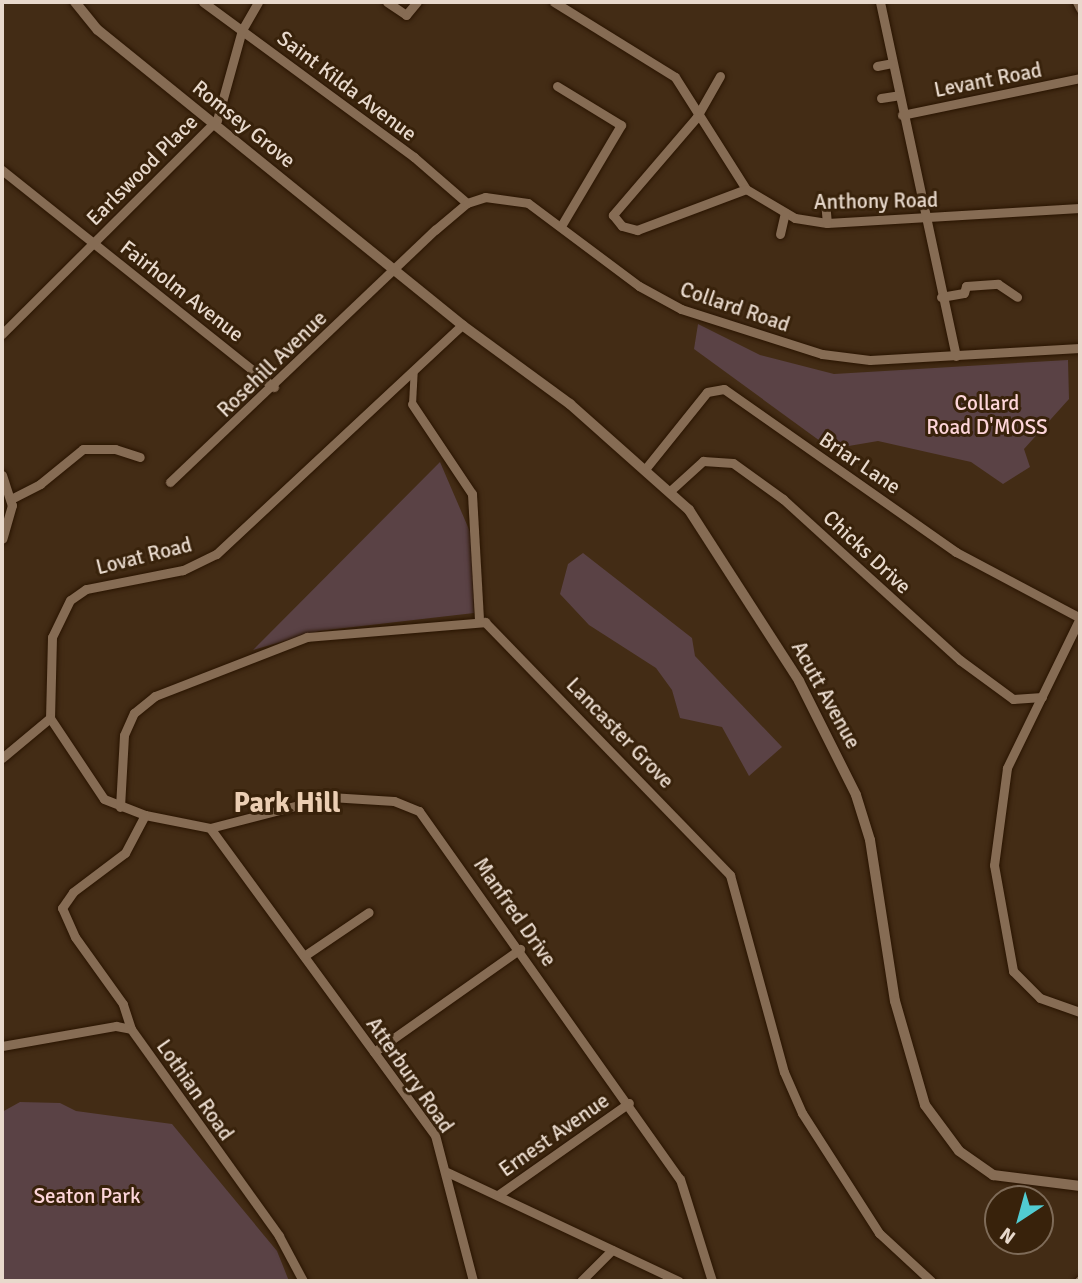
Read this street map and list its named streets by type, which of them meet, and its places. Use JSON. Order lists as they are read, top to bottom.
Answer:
{
  "streets": {
    "street": [
      "Levant Road",
      "Saint Kilda Avenue",
      "Romsey Grove",
      "Earlswood Place",
      "Anthony Road",
      "Fairholm Avenue",
      "Collard Road",
      "Rosehill Avenue",
      "Briar Lane",
      "Chicks Drive",
      "Lovat Road",
      "Acutt Avenue",
      "Lancaster Grove",
      "Manfred Drive",
      "Atterbury Road",
      "Lothian Road",
      "Ernest Avenue"
    ]
  },
  "crossings": [
    ["Saint Kilda Avenue", "Earlswood Place"],
    ["Saint Kilda Avenue", "Collard Road"],
    ["Romsey Grove", "Earlswood Place"],
    ["Romsey Grove", "Rosehill Avenue"],
    ["Romsey Grove", "Acutt Avenue"],
    ["Earlswood Place", "Fairholm Avenue"],
    ["Fairholm Avenue", "Rosehill Avenue"],
    ["Rosehill Avenue", "Acutt Avenue"],
    ["Briar Lane", "Acutt Avenue"],
    ["Chicks Drive", "Acutt Avenue"],
    ["Lovat Road", "Acutt Avenue"],
    ["Manfred Drive", "Atterbury Road"],
    ["Manfred Drive", "Ernest Avenue"]
  ],
  "districts": ["Park Hill"],
  "parks": ["Collard Road D'MOSS", "Seaton Park"],
  "north": "bottom left"
}
